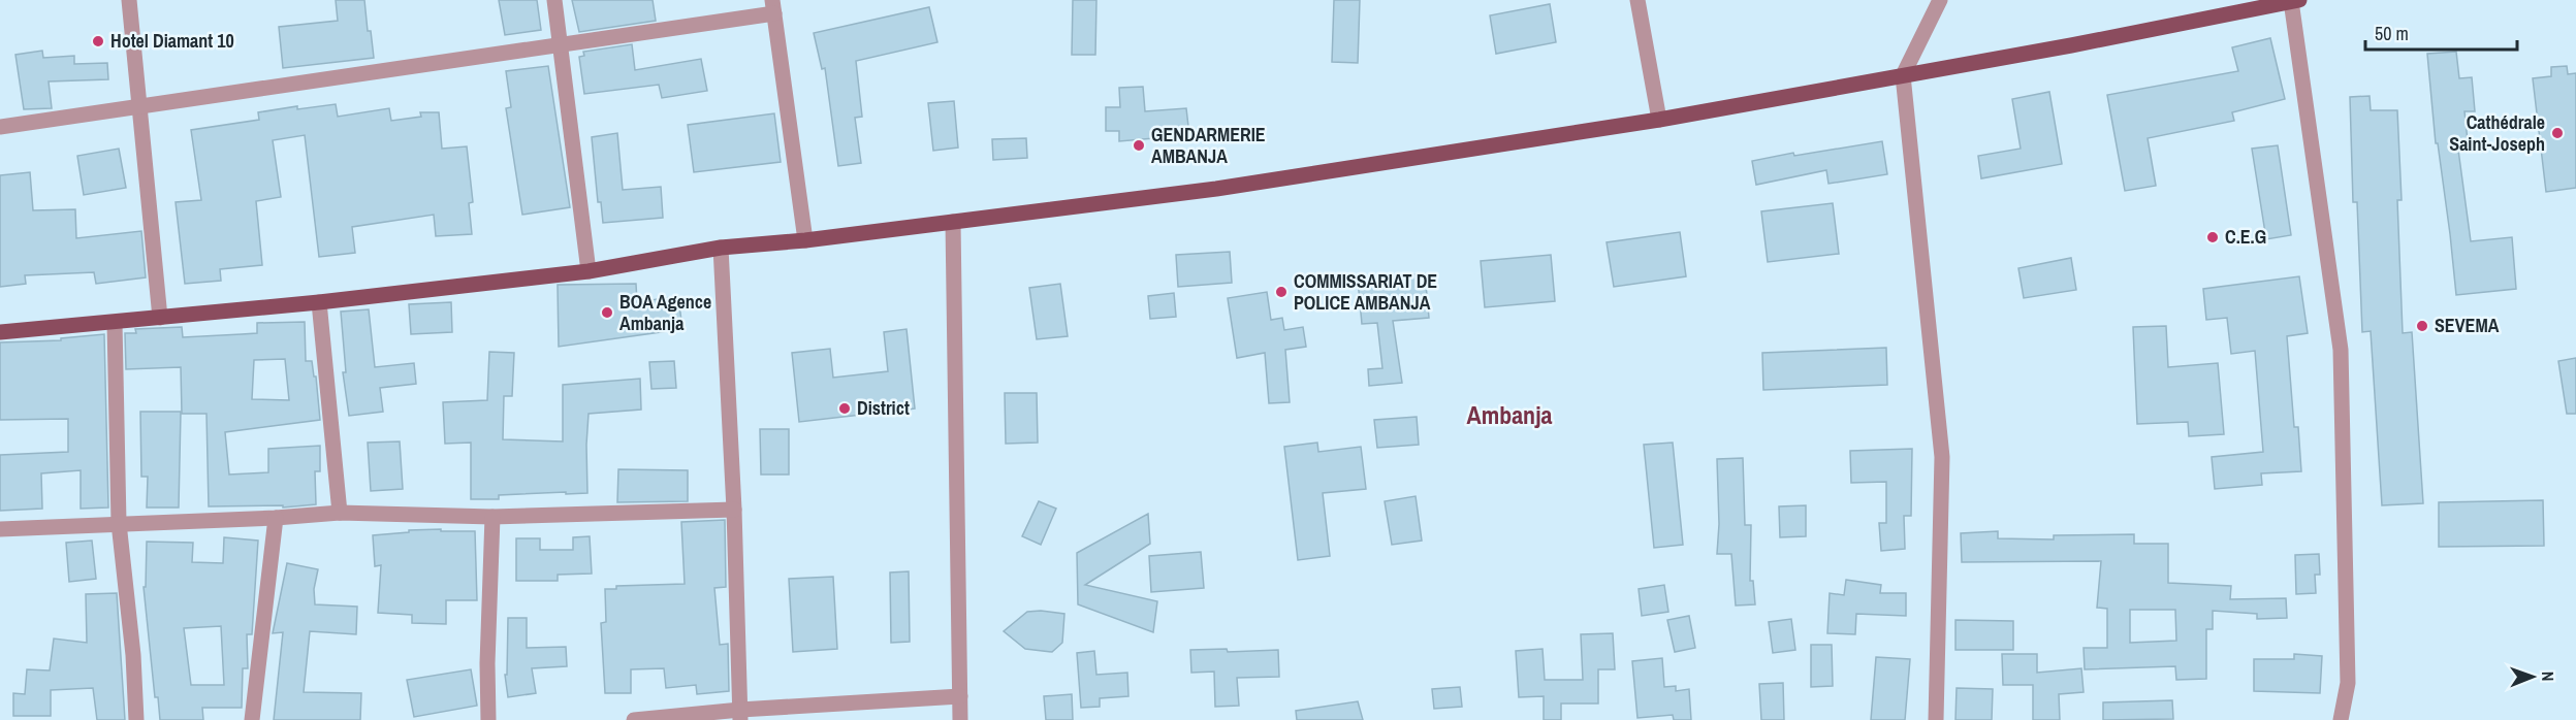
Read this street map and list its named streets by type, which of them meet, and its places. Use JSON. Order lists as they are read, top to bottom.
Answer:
{
  "districts": ["Ambanja"],
  "places": [
    "Hotel Diamant 10",
    "Cathédrale Saint-Joseph",
    "GENDARMERIE AMBANJA",
    "C.E.G",
    "COMMISSARIAT DE POLICE AMBANJA",
    "BOA Agence Ambanja",
    "SEVEMA",
    "District"
  ],
  "scale_bar": "50 m",
  "north": "right"
}
